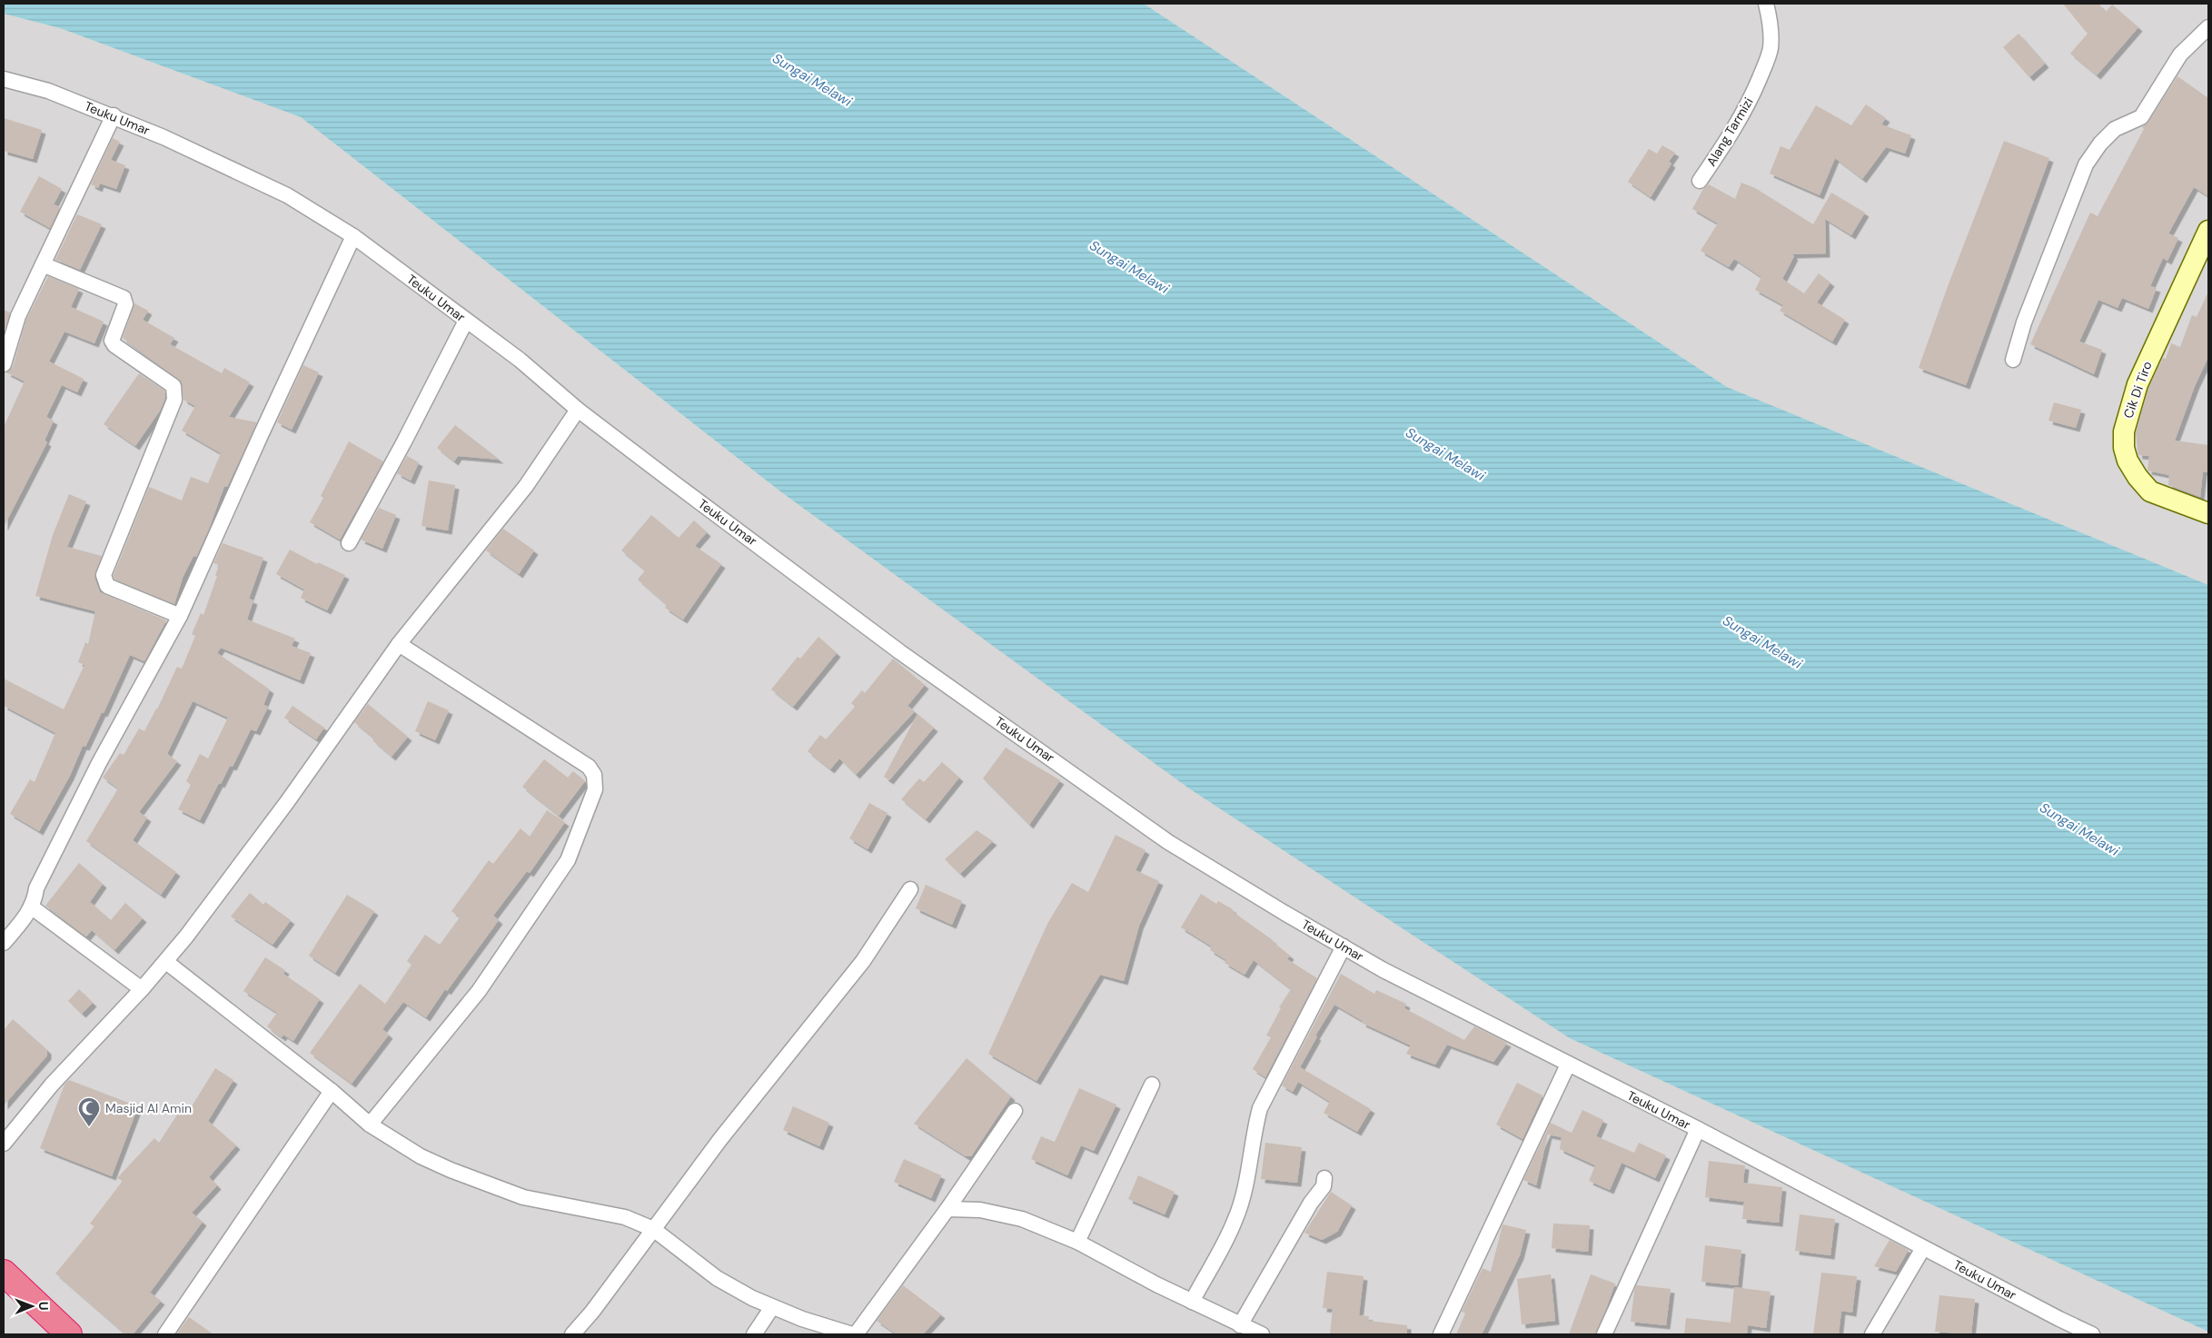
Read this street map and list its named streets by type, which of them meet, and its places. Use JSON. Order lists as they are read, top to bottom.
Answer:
{
  "streets": {
    "street": ["Teuku Umar", "Alang Tarmizi", "Cik Di Tiro"]
  },
  "water": ["Sungai Melawi"],
  "places": {
    "mosque": ["Masjid Al Amin"]
  },
  "north": "right"
}
